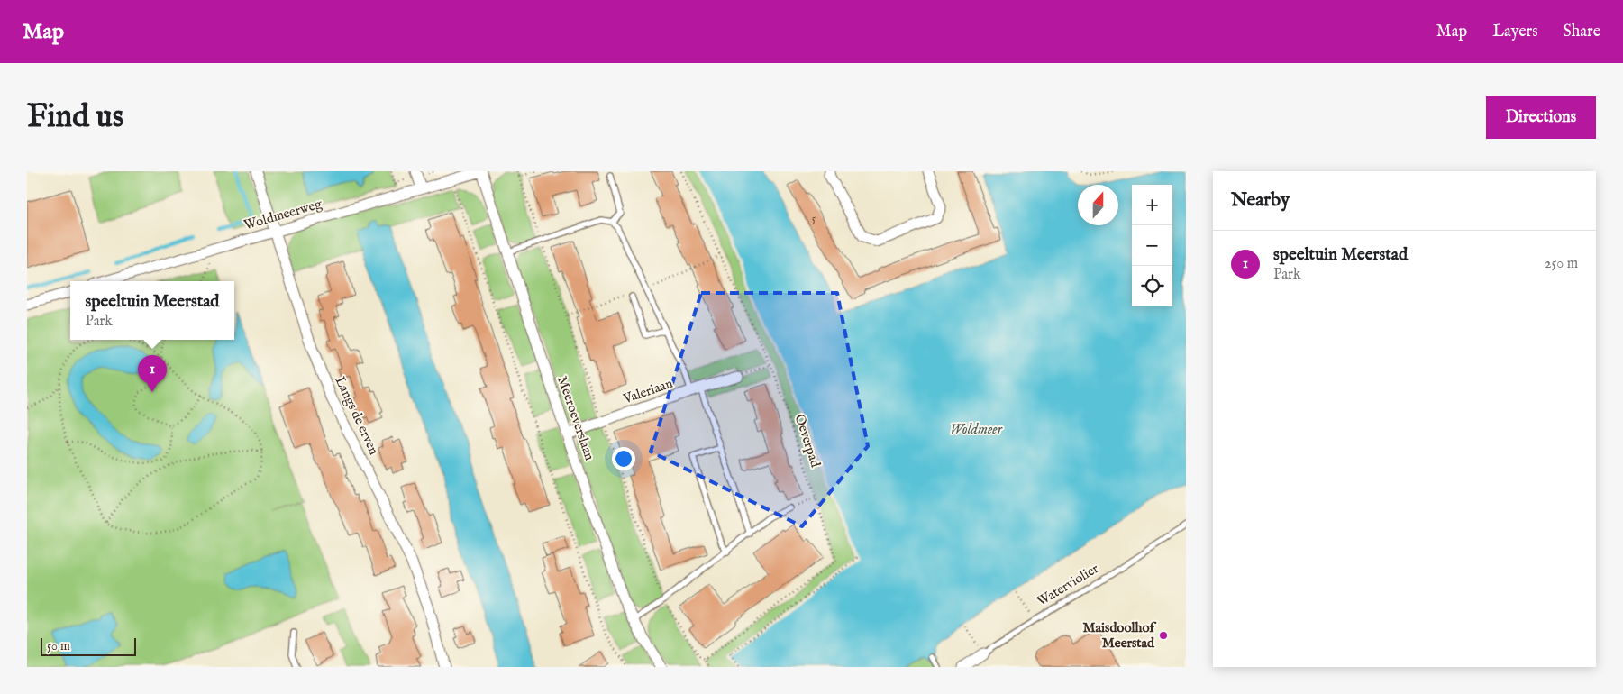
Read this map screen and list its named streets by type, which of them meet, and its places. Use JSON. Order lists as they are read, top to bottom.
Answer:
{
  "streets": {
    "street": [
      "Woldmeerweg",
      "Valeriaan",
      "Langs de erven",
      "Meeroeverslaan",
      "Waterviolier"
    ],
    "path": ["Oeverpad"]
  },
  "crossings": [
    ["Woldmeerweg", "Langs de erven"],
    ["Woldmeerweg", "Meeroeverslaan"],
    ["Valeriaan", "Meeroeverslaan"]
  ],
  "water": ["Woldmeer"],
  "places": ["Maisdoolhof Meerstad"],
  "house_numbers": ["5"],
  "scale_bar": "50 m",
  "north": "top",
  "page": {
    "header": "Map",
    "nav": ["Map", "Layers", "Share"],
    "buttons": "Directions",
    "title": "Find us",
    "heading": "Nearby",
    "map_buttons": ["+", "−"],
    "list": [
      {
        "mark": "1",
        "name": "speeltuin Meerstad",
        "note": "Park",
        "value": "250 m"
      }
    ],
    "popup": ["speeltuin Meerstad", "Park"],
    "pins": "1",
    "scale": "50 m"
  }
}
